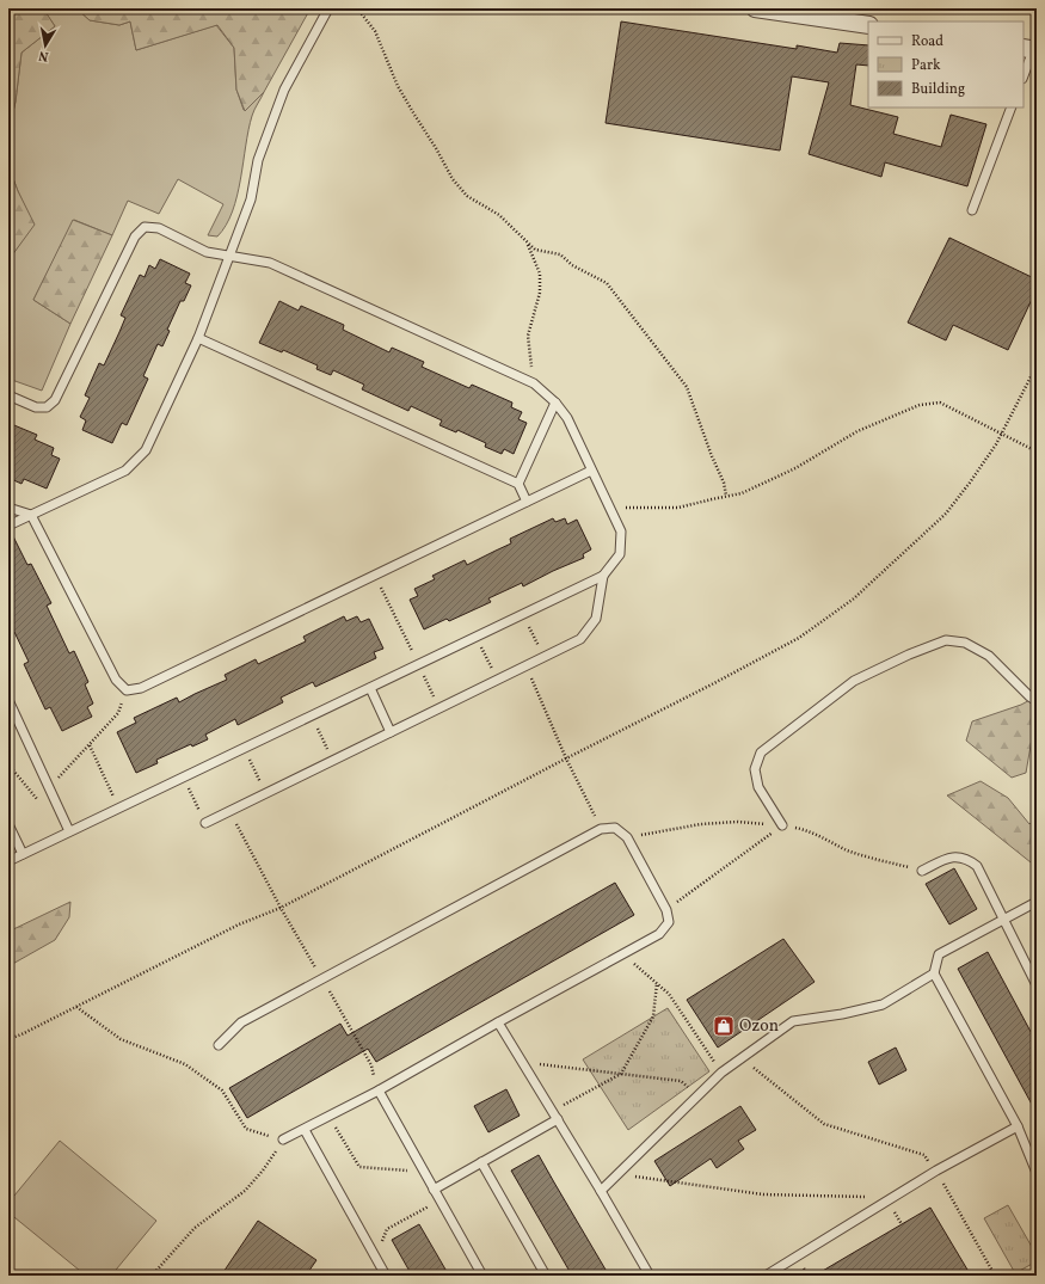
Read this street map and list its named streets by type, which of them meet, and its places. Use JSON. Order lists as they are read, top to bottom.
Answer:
{
  "places": {
    "shop": ["Ozon"]
  },
  "legend": ["Road", "Park", "Building"],
  "north": "bottom"
}
